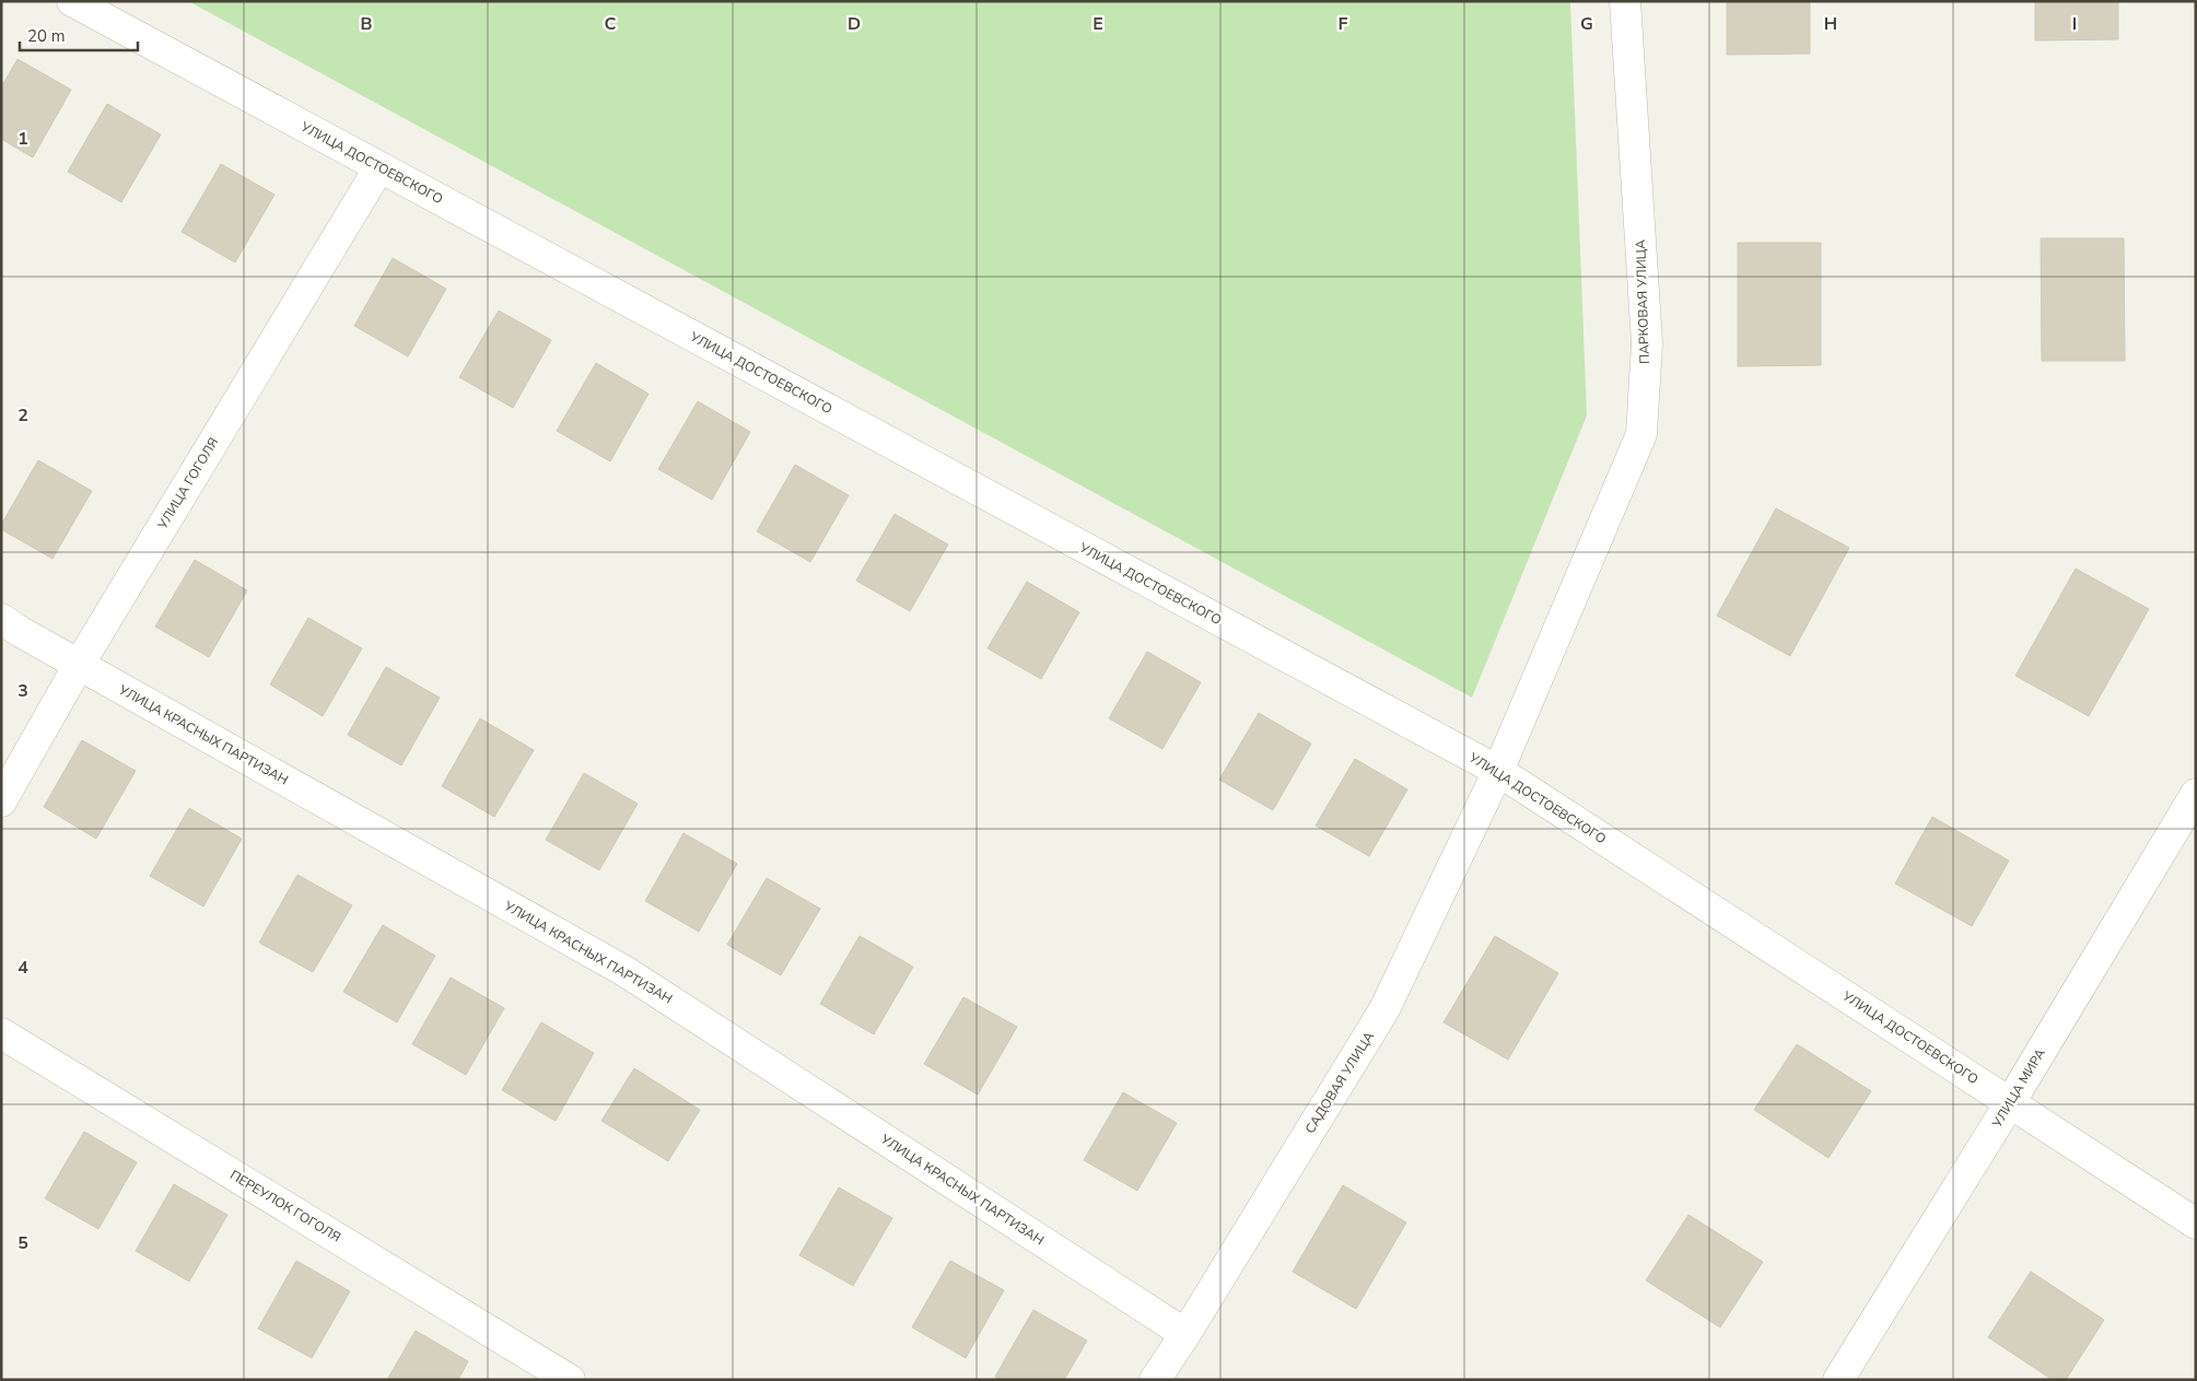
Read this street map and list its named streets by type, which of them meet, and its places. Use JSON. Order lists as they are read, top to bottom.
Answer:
{
  "streets": {
    "street": [
      "УЛИЦА ДОСТОЕВСКОГО",
      "ПАРКОВАЯ УЛИЦА",
      "УЛИЦА ГОГОЛЯ",
      "УЛИЦА КРАСНЫХ ПАРТИЗАН",
      "САДОВАЯ УЛИЦА",
      "УЛИЦА МИРА",
      "ПЕРЕУЛОК ГОГОЛЯ"
    ]
  },
  "crossings": [
    ["УЛИЦА ДОСТОЕВСКОГО", "ПАРКОВАЯ УЛИЦА"],
    ["УЛИЦА ДОСТОЕВСКОГО", "УЛИЦА ГОГОЛЯ"],
    ["УЛИЦА ДОСТОЕВСКОГО", "САДОВАЯ УЛИЦА"],
    ["УЛИЦА ДОСТОЕВСКОГО", "УЛИЦА МИРА"],
    ["ПАРКОВАЯ УЛИЦА", "САДОВАЯ УЛИЦА"],
    ["УЛИЦА ГОГОЛЯ", "УЛИЦА КРАСНЫХ ПАРТИЗАН"],
    ["УЛИЦА КРАСНЫХ ПАРТИЗАН", "САДОВАЯ УЛИЦА"]
  ],
  "scale_bar": "20 m",
  "grid": {
    "columns": [
      "B",
      "C",
      "D",
      "E",
      "F",
      "G",
      "H",
      "I"
    ],
    "rows": [
      "1",
      "2",
      "3",
      "4",
      "5"
    ]
  }
}
